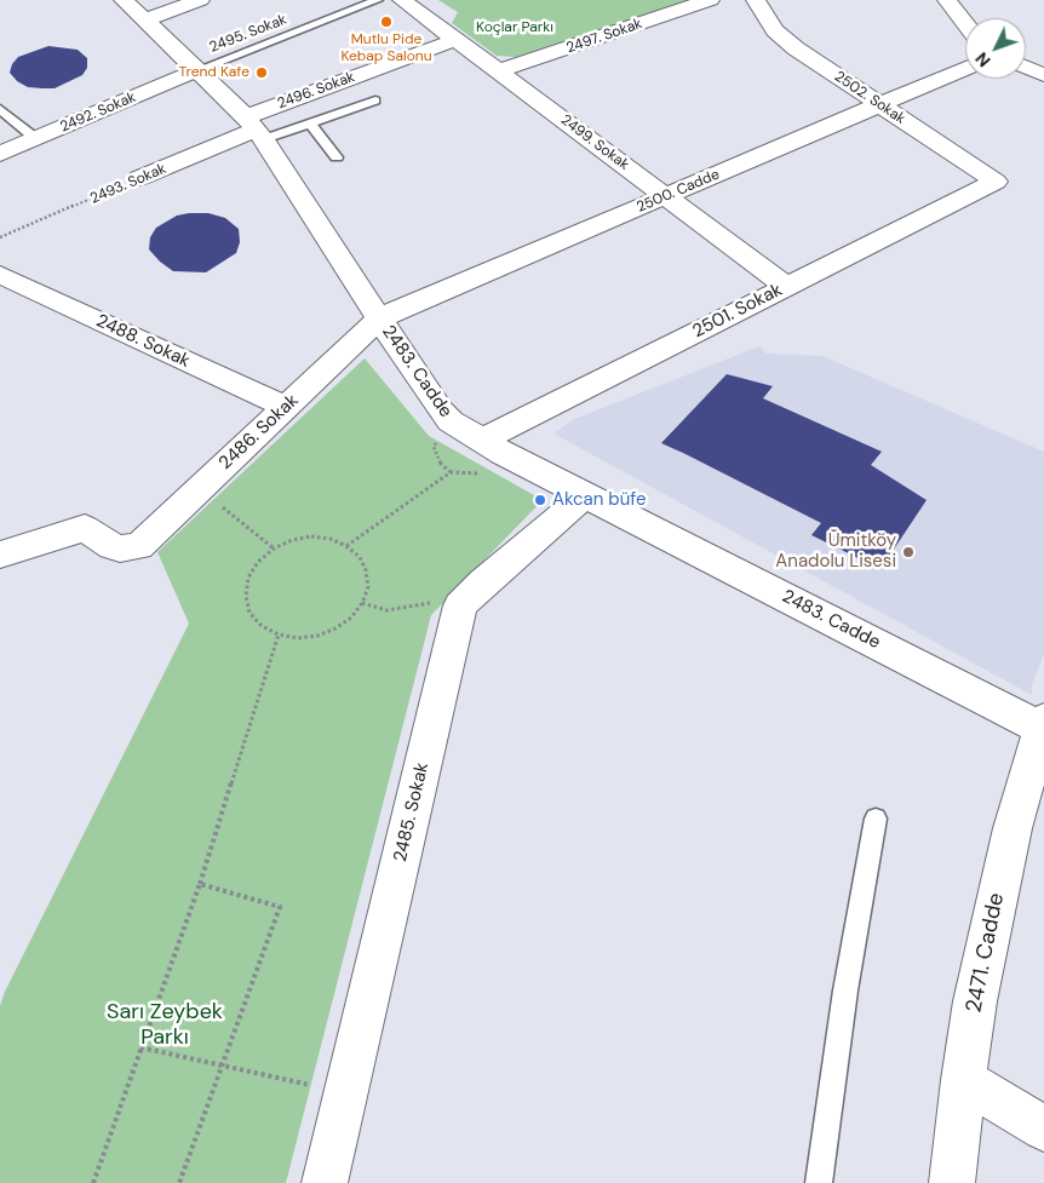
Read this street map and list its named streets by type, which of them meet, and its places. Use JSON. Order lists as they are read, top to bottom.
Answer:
{
  "streets": {
    "street": [
      "2497. Sokak",
      "2496. Sokak",
      "2502. Sokak",
      "2492. Sokak",
      "2499. Sokak",
      "2493. Sokak",
      "2500. Cadde",
      "2501. Sokak",
      "2488. Sokak",
      "2483. Cadde",
      "2486. Sokak",
      "2485. Sokak",
      "2471. Cadde"
    ],
    "lane": ["2495. Sokak"]
  },
  "crossings": [
    ["2495. Sokak", "2492. Sokak"],
    ["2495. Sokak", "2483. Cadde"],
    ["2497. Sokak", "2499. Sokak"],
    ["2496. Sokak", "2499. Sokak"],
    ["2496. Sokak", "2493. Sokak"],
    ["2496. Sokak", "2483. Cadde"],
    ["2502. Sokak", "2500. Cadde"],
    ["2502. Sokak", "2501. Sokak"],
    ["2492. Sokak", "2483. Cadde"],
    ["2499. Sokak", "2500. Cadde"],
    ["2499. Sokak", "2501. Sokak"],
    ["2493. Sokak", "2483. Cadde"],
    ["2500. Cadde", "2483. Cadde"],
    ["2500. Cadde", "2486. Sokak"],
    ["2501. Sokak", "2483. Cadde"],
    ["2488. Sokak", "2486. Sokak"],
    ["2483. Cadde", "2486. Sokak"],
    ["2483. Cadde", "2471. Cadde"]
  ],
  "parks": ["Koçlar Parkı", "Sarı Zeybek Parkı"],
  "places": [
    "Mutlu Pide Kebap Salonu",
    "Trend Kafe",
    "Akcan büfe",
    "Ümitköy Anadolu Lisesi"
  ],
  "north": "bottom left"
}
